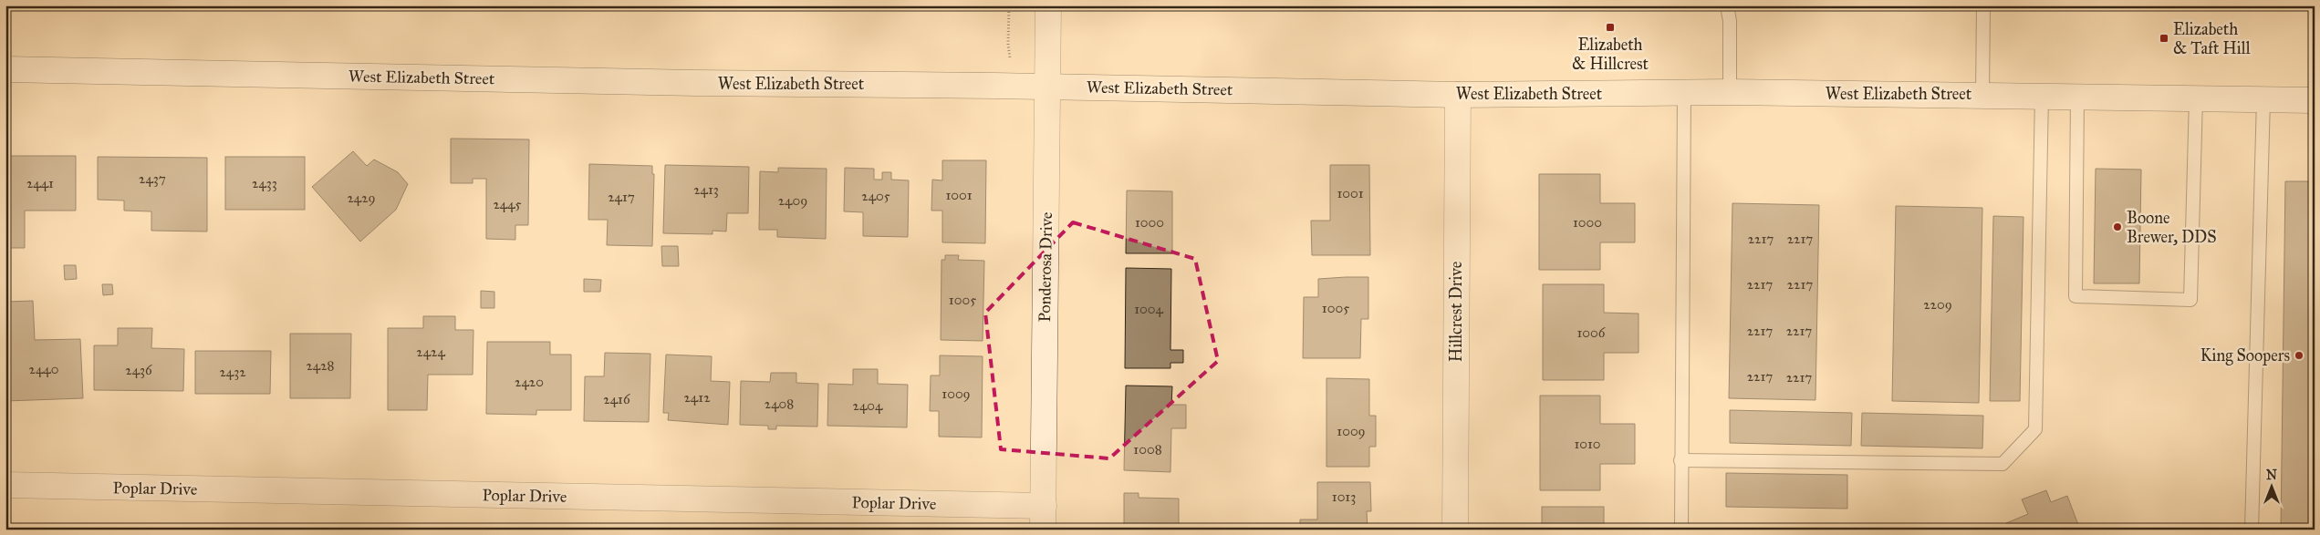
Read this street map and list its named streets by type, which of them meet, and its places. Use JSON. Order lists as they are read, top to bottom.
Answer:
{
  "streets": {
    "main road": [
      "West Elizabeth Street",
      "Ponderosa Drive",
      "Hillcrest Drive",
      "Poplar Drive"
    ]
  },
  "crossings": [
    ["West Elizabeth Street", "Ponderosa Drive"],
    ["West Elizabeth Street", "Hillcrest Drive"],
    ["Ponderosa Drive", "Poplar Drive"]
  ],
  "places": {
    "transit": ["Elizabeth & Hillcrest", "Elizabeth & Taft Hill"],
    "other": ["Boone Brewer, DDS", "King Soopers"]
  },
  "house_numbers": [
    "2437",
    "2441",
    "2433",
    "2413",
    "1001",
    "1001",
    "2405",
    "2417",
    "2429",
    "2409",
    "2445",
    "1000",
    "1000",
    "2217",
    "2217",
    "2217",
    "2217",
    "1005",
    "2209",
    "1005",
    "1004",
    "2217",
    "2217",
    "1006",
    "2424",
    "2428",
    "2440",
    "2436",
    "2432",
    "2217",
    "2217",
    "2420",
    "1009",
    "2412",
    "2416",
    "2408",
    "2404",
    "1009",
    "1010",
    "1008",
    "1013"
  ],
  "north": "top"
}
